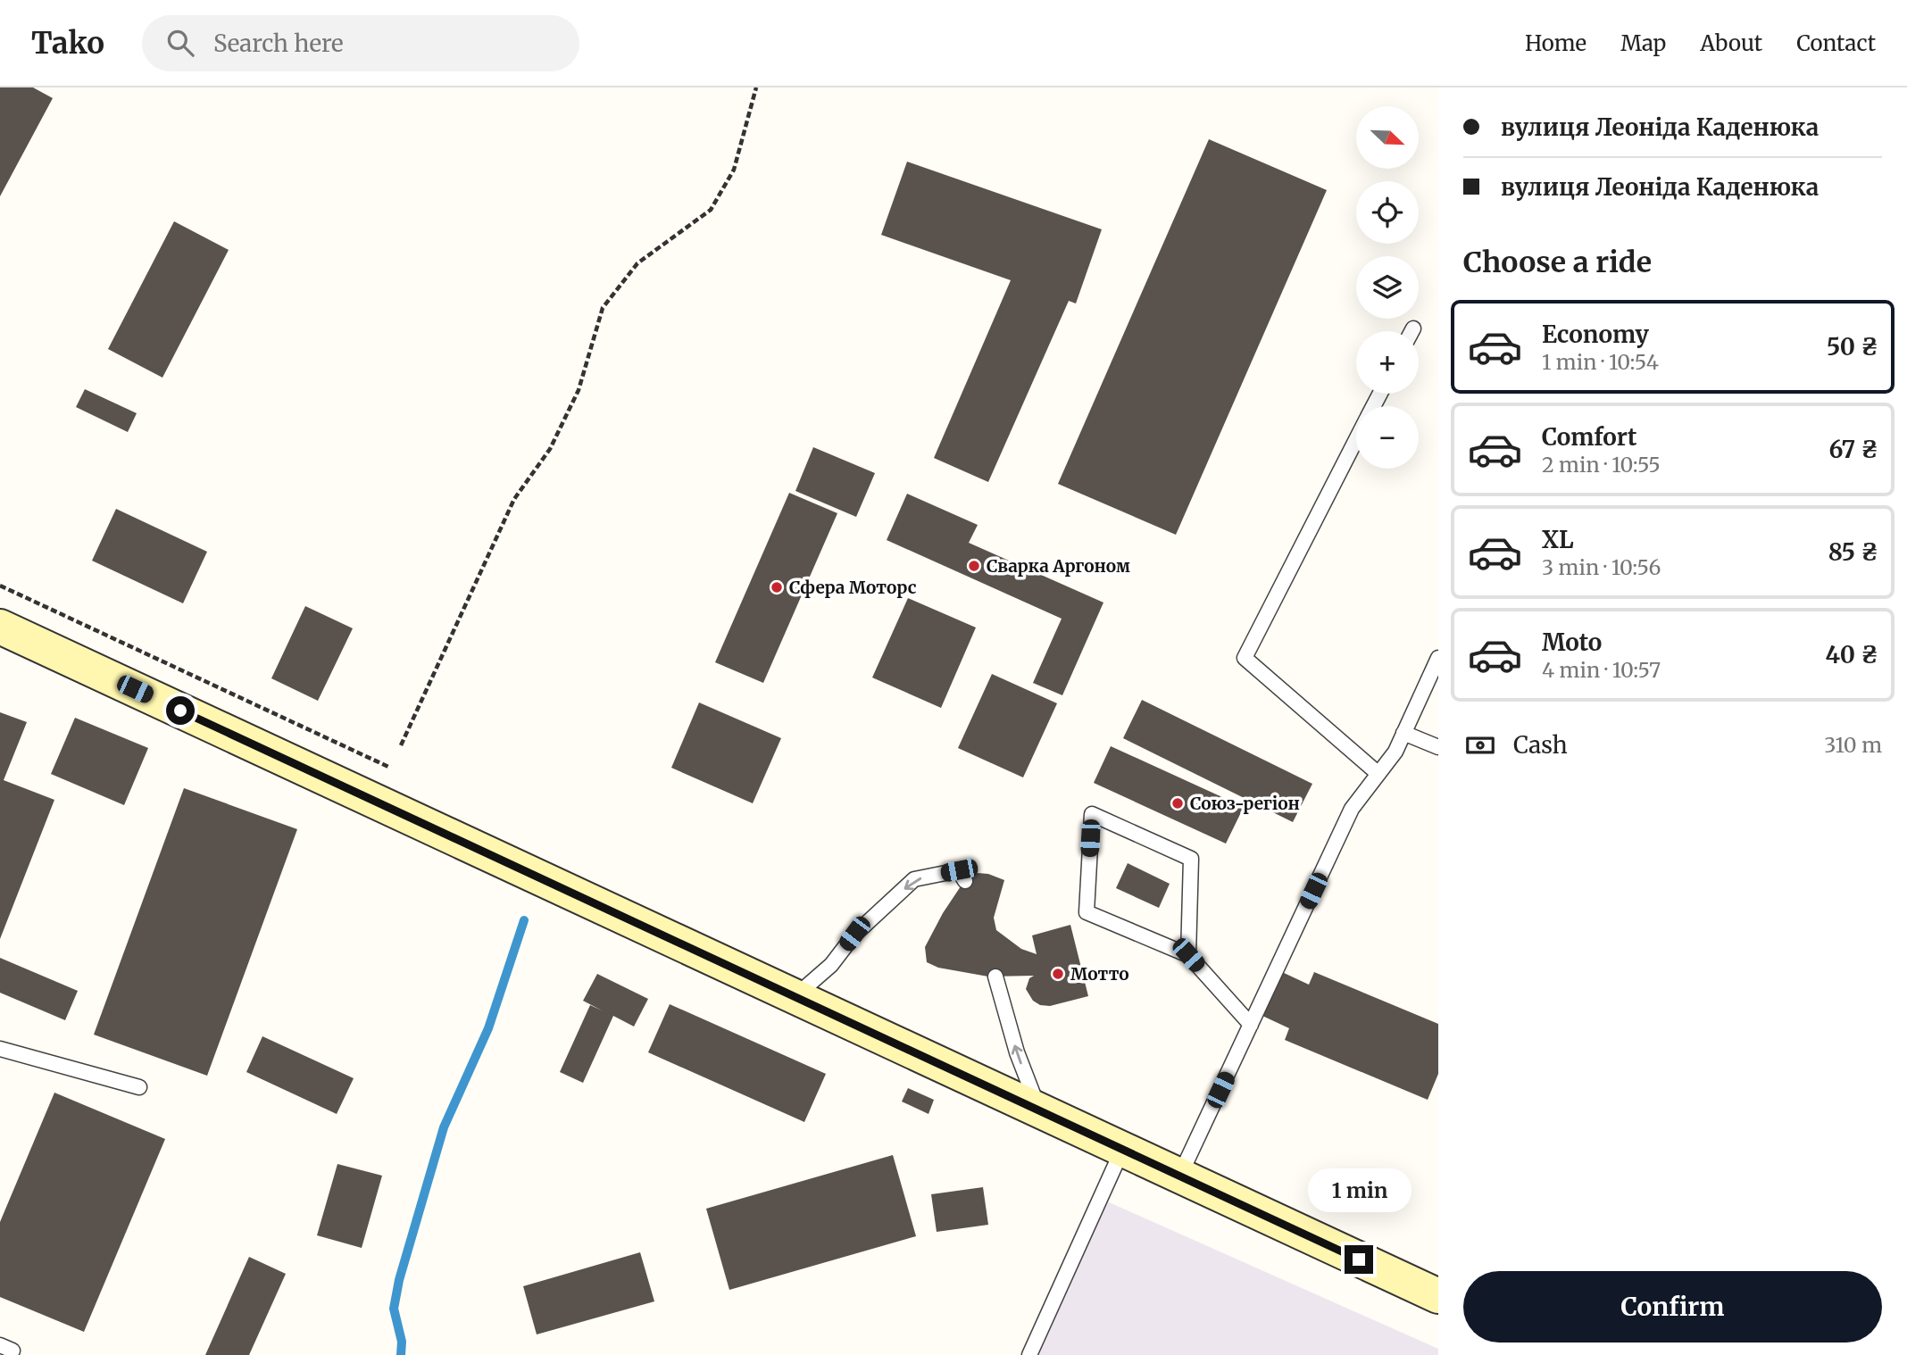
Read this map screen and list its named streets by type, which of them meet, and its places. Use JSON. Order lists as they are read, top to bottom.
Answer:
{
  "places": [
    "Сварка Аргоном",
    "Сфера Моторс",
    "Союз-регіон",
    "Мотто"
  ],
  "north": "bottom right",
  "page": {
    "header": "Tako",
    "search": "Search here",
    "nav": [
      "Home",
      "Map",
      "About",
      "Contact"
    ],
    "banner": ["вулиця Леоніда Каденюка", "вулиця Леоніда Каденюка"],
    "map_buttons": ["+", "−"],
    "heading": "Choose a ride",
    "list": [
      {
        "name": "Economy",
        "note": "1 min · 10:54",
        "value": "50 ₴"
      },
      {
        "name": "Comfort",
        "note": "2 min · 10:55",
        "value": "67 ₴"
      },
      {
        "name": "XL",
        "note": "3 min · 10:56",
        "value": "85 ₴"
      },
      {
        "name": "Moto",
        "note": "4 min · 10:57",
        "value": "40 ₴"
      }
    ],
    "pay": ["Cash", "310 m"],
    "bubble": "1 min",
    "buttons": "Confirm"
  }
}
